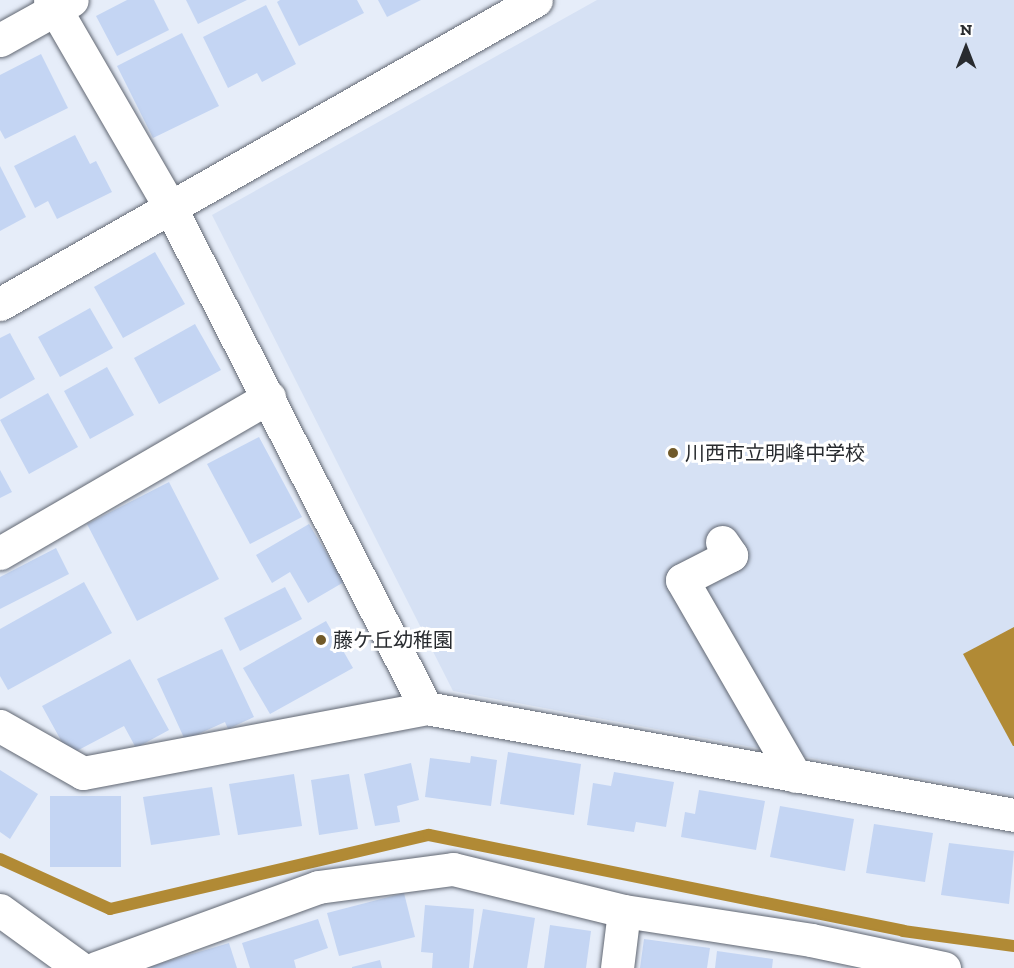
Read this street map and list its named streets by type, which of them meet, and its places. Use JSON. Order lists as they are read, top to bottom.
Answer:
{
  "places": ["川西市立明峰中学校", "藤ケ丘幼稚園"],
  "north": "top"
}
